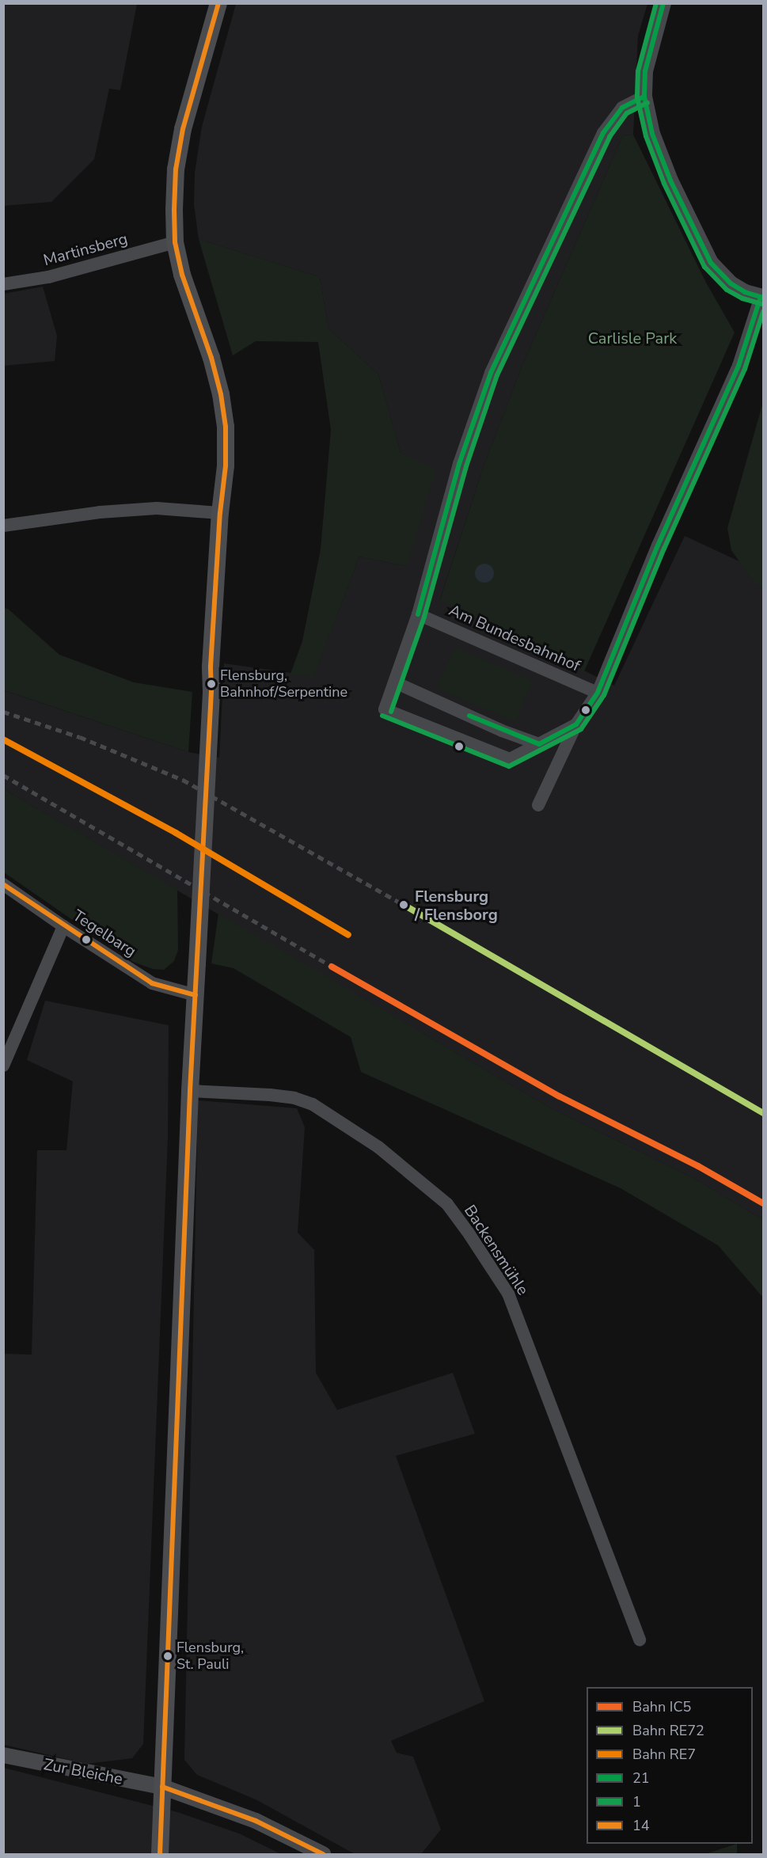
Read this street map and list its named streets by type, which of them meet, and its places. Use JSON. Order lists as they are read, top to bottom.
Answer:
{
  "streets": {
    "street": [
      "Martinsberg",
      "Am Bundesbahnhof",
      "Tegelbarg",
      "Backensmühle",
      "Zur Bleiche"
    ]
  },
  "parks": ["Carlisle Park"],
  "places": ["Flensburg, Bahnhof/Serpentine", "Flensburg / Flensborg", "Flensburg, St. Pauli"],
  "lines": [
    "transit line 21",
    "transit line 1",
    "transit line 14",
    "rail line RE7",
    "rail line RE72",
    "rail line IC5"
  ],
  "legend": [
    "Bahn IC5",
    "Bahn RE72",
    "Bahn RE7",
    "21",
    "1",
    "14"
  ]
}
